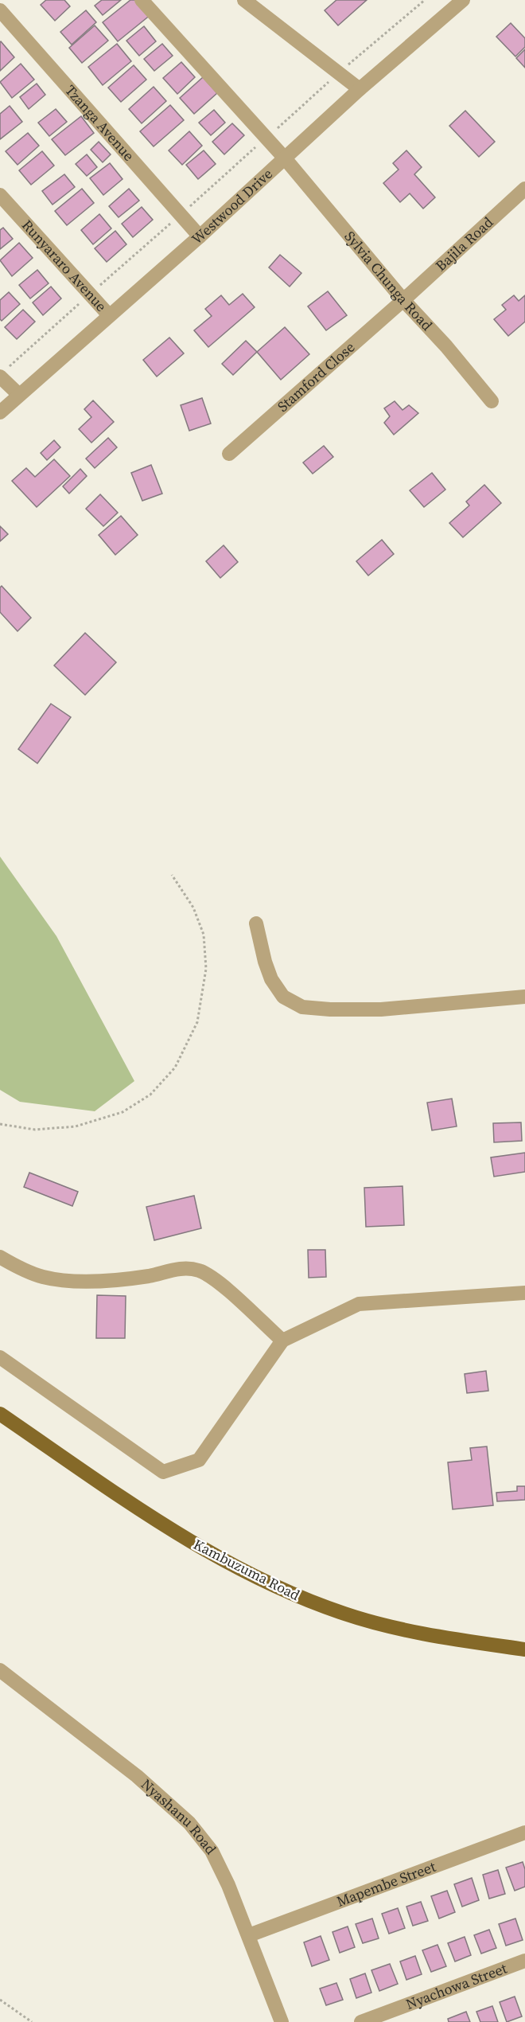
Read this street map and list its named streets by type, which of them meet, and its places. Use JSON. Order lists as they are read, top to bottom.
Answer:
{
  "streets": {
    "main road": ["Kambuzuma Road"],
    "street": [
      "Tzanga Avenue",
      "Westwood Drive",
      "Bajila Road",
      "Runyararo Avenue",
      "Sylvia Chunga Road",
      "Stamford Close",
      "Nyashanu Road",
      "Mapembe Street",
      "Nyachowa Street"
    ]
  },
  "crossings": [
    ["Tzanga Avenue", "Westwood Drive"],
    ["Westwood Drive", "Runyararo Avenue"],
    ["Westwood Drive", "Sylvia Chunga Road"],
    ["Bajila Road", "Sylvia Chunga Road"],
    ["Bajila Road", "Stamford Close"],
    ["Sylvia Chunga Road", "Stamford Close"],
    ["Nyashanu Road", "Mapembe Street"]
  ]
}
